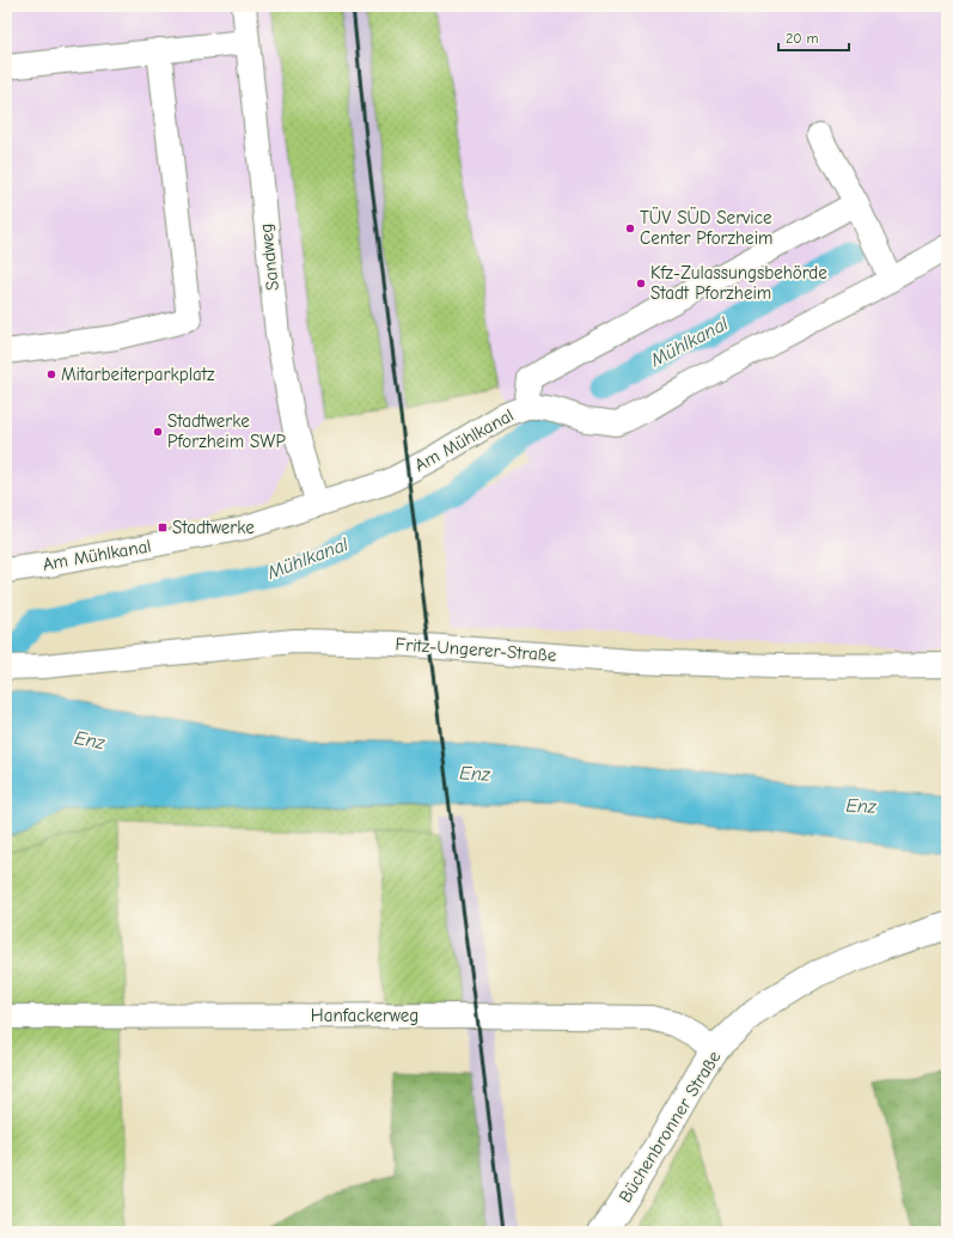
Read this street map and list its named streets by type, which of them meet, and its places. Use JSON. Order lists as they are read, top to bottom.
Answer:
{
  "streets": {
    "main road": ["Büchenbronner Straße"],
    "street": [
      "Sandweg",
      "Am Mühlkanal",
      "Fritz-Ungerer-Straße",
      "Hanfackerweg"
    ]
  },
  "crossings": [
    ["Sandweg", "Am Mühlkanal"],
    ["Hanfackerweg", "Büchenbronner Straße"]
  ],
  "water": ["Mühlkanal", "Enz"],
  "places": {
    "other": [
      "TÜV SÜD Service Center Pforzheim",
      "Kfz-Zulassungsbehörde Stadt Pforzheim",
      "Mitarbeiterparkplatz",
      "Stadtwerke Pforzheim SWP"
    ],
    "transit": ["Stadtwerke"]
  },
  "scale_bar": "20 m"
}
